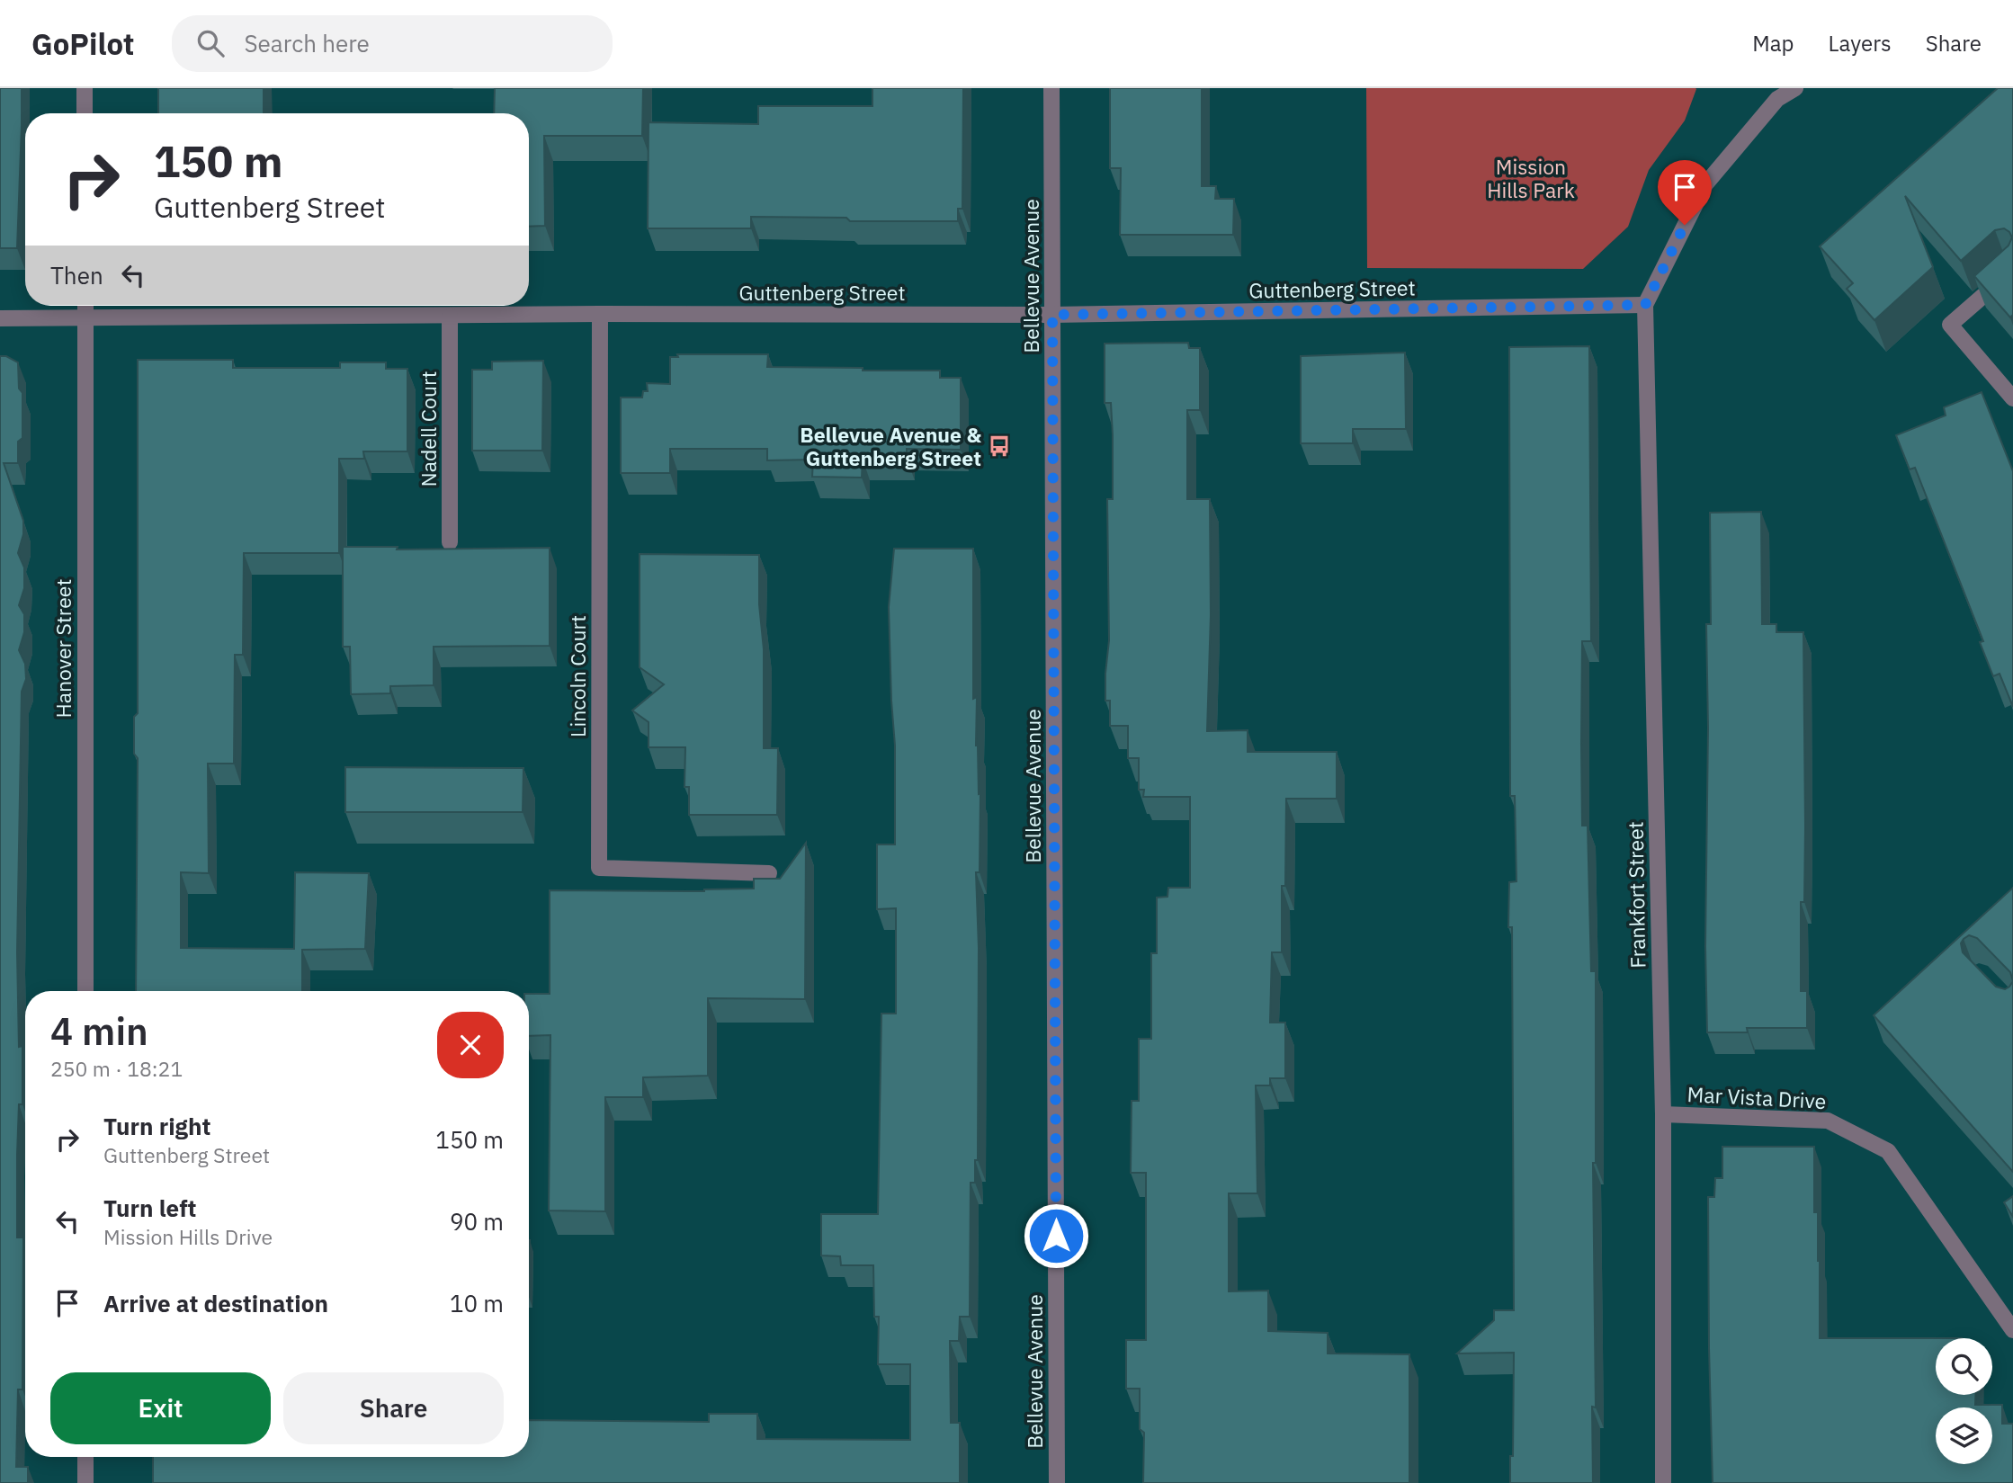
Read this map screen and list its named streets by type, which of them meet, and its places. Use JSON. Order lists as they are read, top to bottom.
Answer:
{
  "streets": {
    "street": [
      "Bellevue Avenue",
      "Guttenberg Street",
      "Nadell Court",
      "Hanover Street",
      "Lincoln Court",
      "Frankfort Street",
      "Mar Vista Drive"
    ]
  },
  "crossings": [
    ["Bellevue Avenue", "Guttenberg Street"],
    ["Guttenberg Street", "Nadell Court"],
    ["Guttenberg Street", "Hanover Street"],
    ["Guttenberg Street", "Lincoln Court"],
    ["Guttenberg Street", "Frankfort Street"],
    ["Frankfort Street", "Mar Vista Drive"]
  ],
  "parks": ["Mission Hills Park"],
  "places": {
    "bus stop": ["Bellevue Avenue & Guttenberg Street"]
  },
  "page": {
    "header": "GoPilot",
    "search": "Search here",
    "nav": ["Map", "Layers", "Share"],
    "turn": ["150 m", "Guttenberg Street"],
    "then": "Then",
    "heading": ["4 min", "250 m · 18:21"],
    "list": [
      {
        "name": "Turn right",
        "note": "Guttenberg Street",
        "value": "150 m"
      },
      {
        "name": "Turn left",
        "note": "Mission Hills Drive",
        "value": "90 m"
      },
      {
        "name": "Arrive at destination",
        "value": "10 m"
      }
    ],
    "buttons": ["Exit", "Share"]
  }
}
